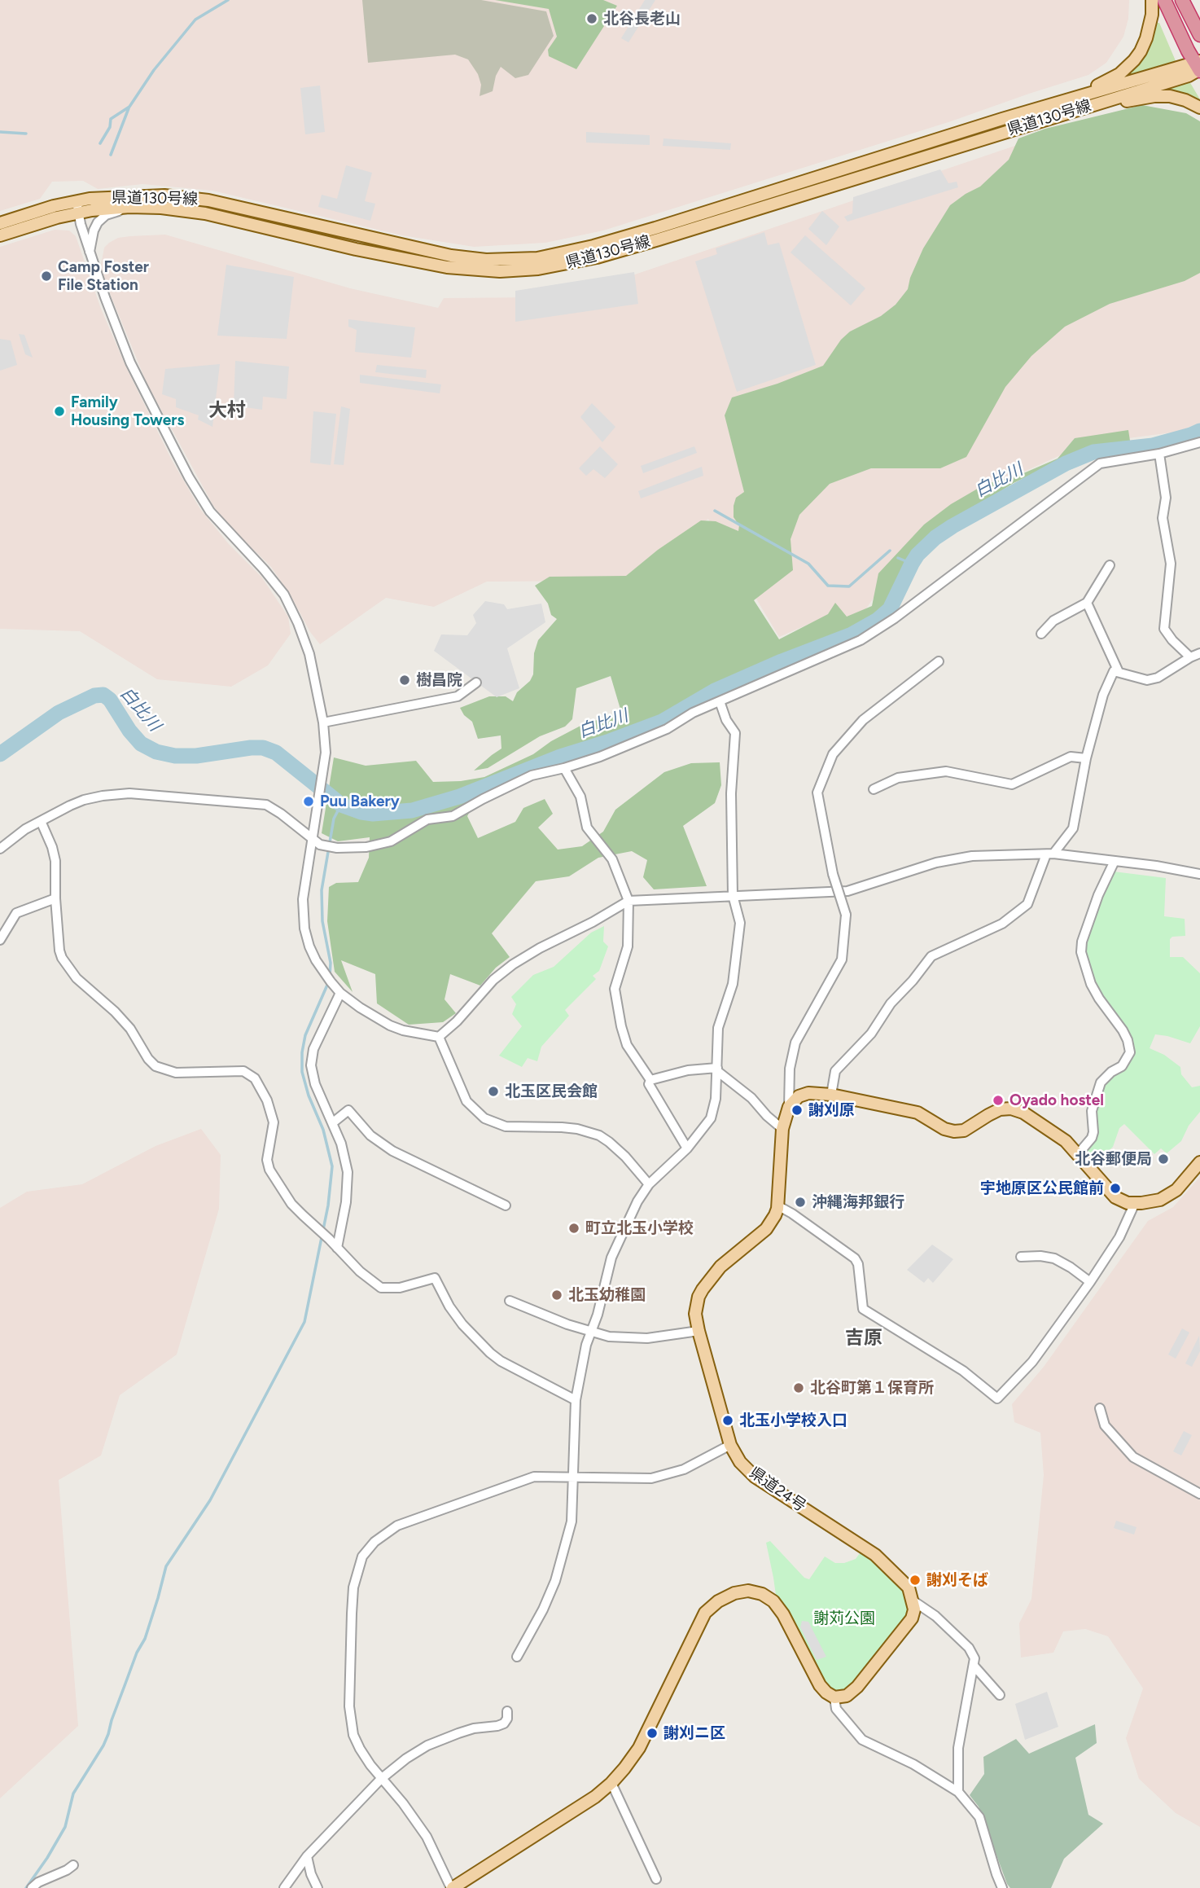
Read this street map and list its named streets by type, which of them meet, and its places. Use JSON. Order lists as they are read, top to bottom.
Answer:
{
  "streets": {
    "main road": ["県道130号線", "県道24号"]
  },
  "districts": ["大村", "吉原"],
  "water": ["白比川"],
  "parks": ["謝苅公園"],
  "places": [
    "北谷長老山",
    "Camp Foster File Station",
    "Family Housing Towers",
    "樹昌院",
    "Puu Bakery",
    "北玉区民会館",
    "Oyado hostel",
    "謝刈原",
    "北谷郵便局",
    "宇地原区公民館前",
    "沖縄海邦銀行",
    "町立北玉小学校",
    "北玉幼稚園",
    "北谷町第１保育所",
    "北玉小学校入口",
    "謝刈そば",
    "謝刈ニ区"
  ]
}
